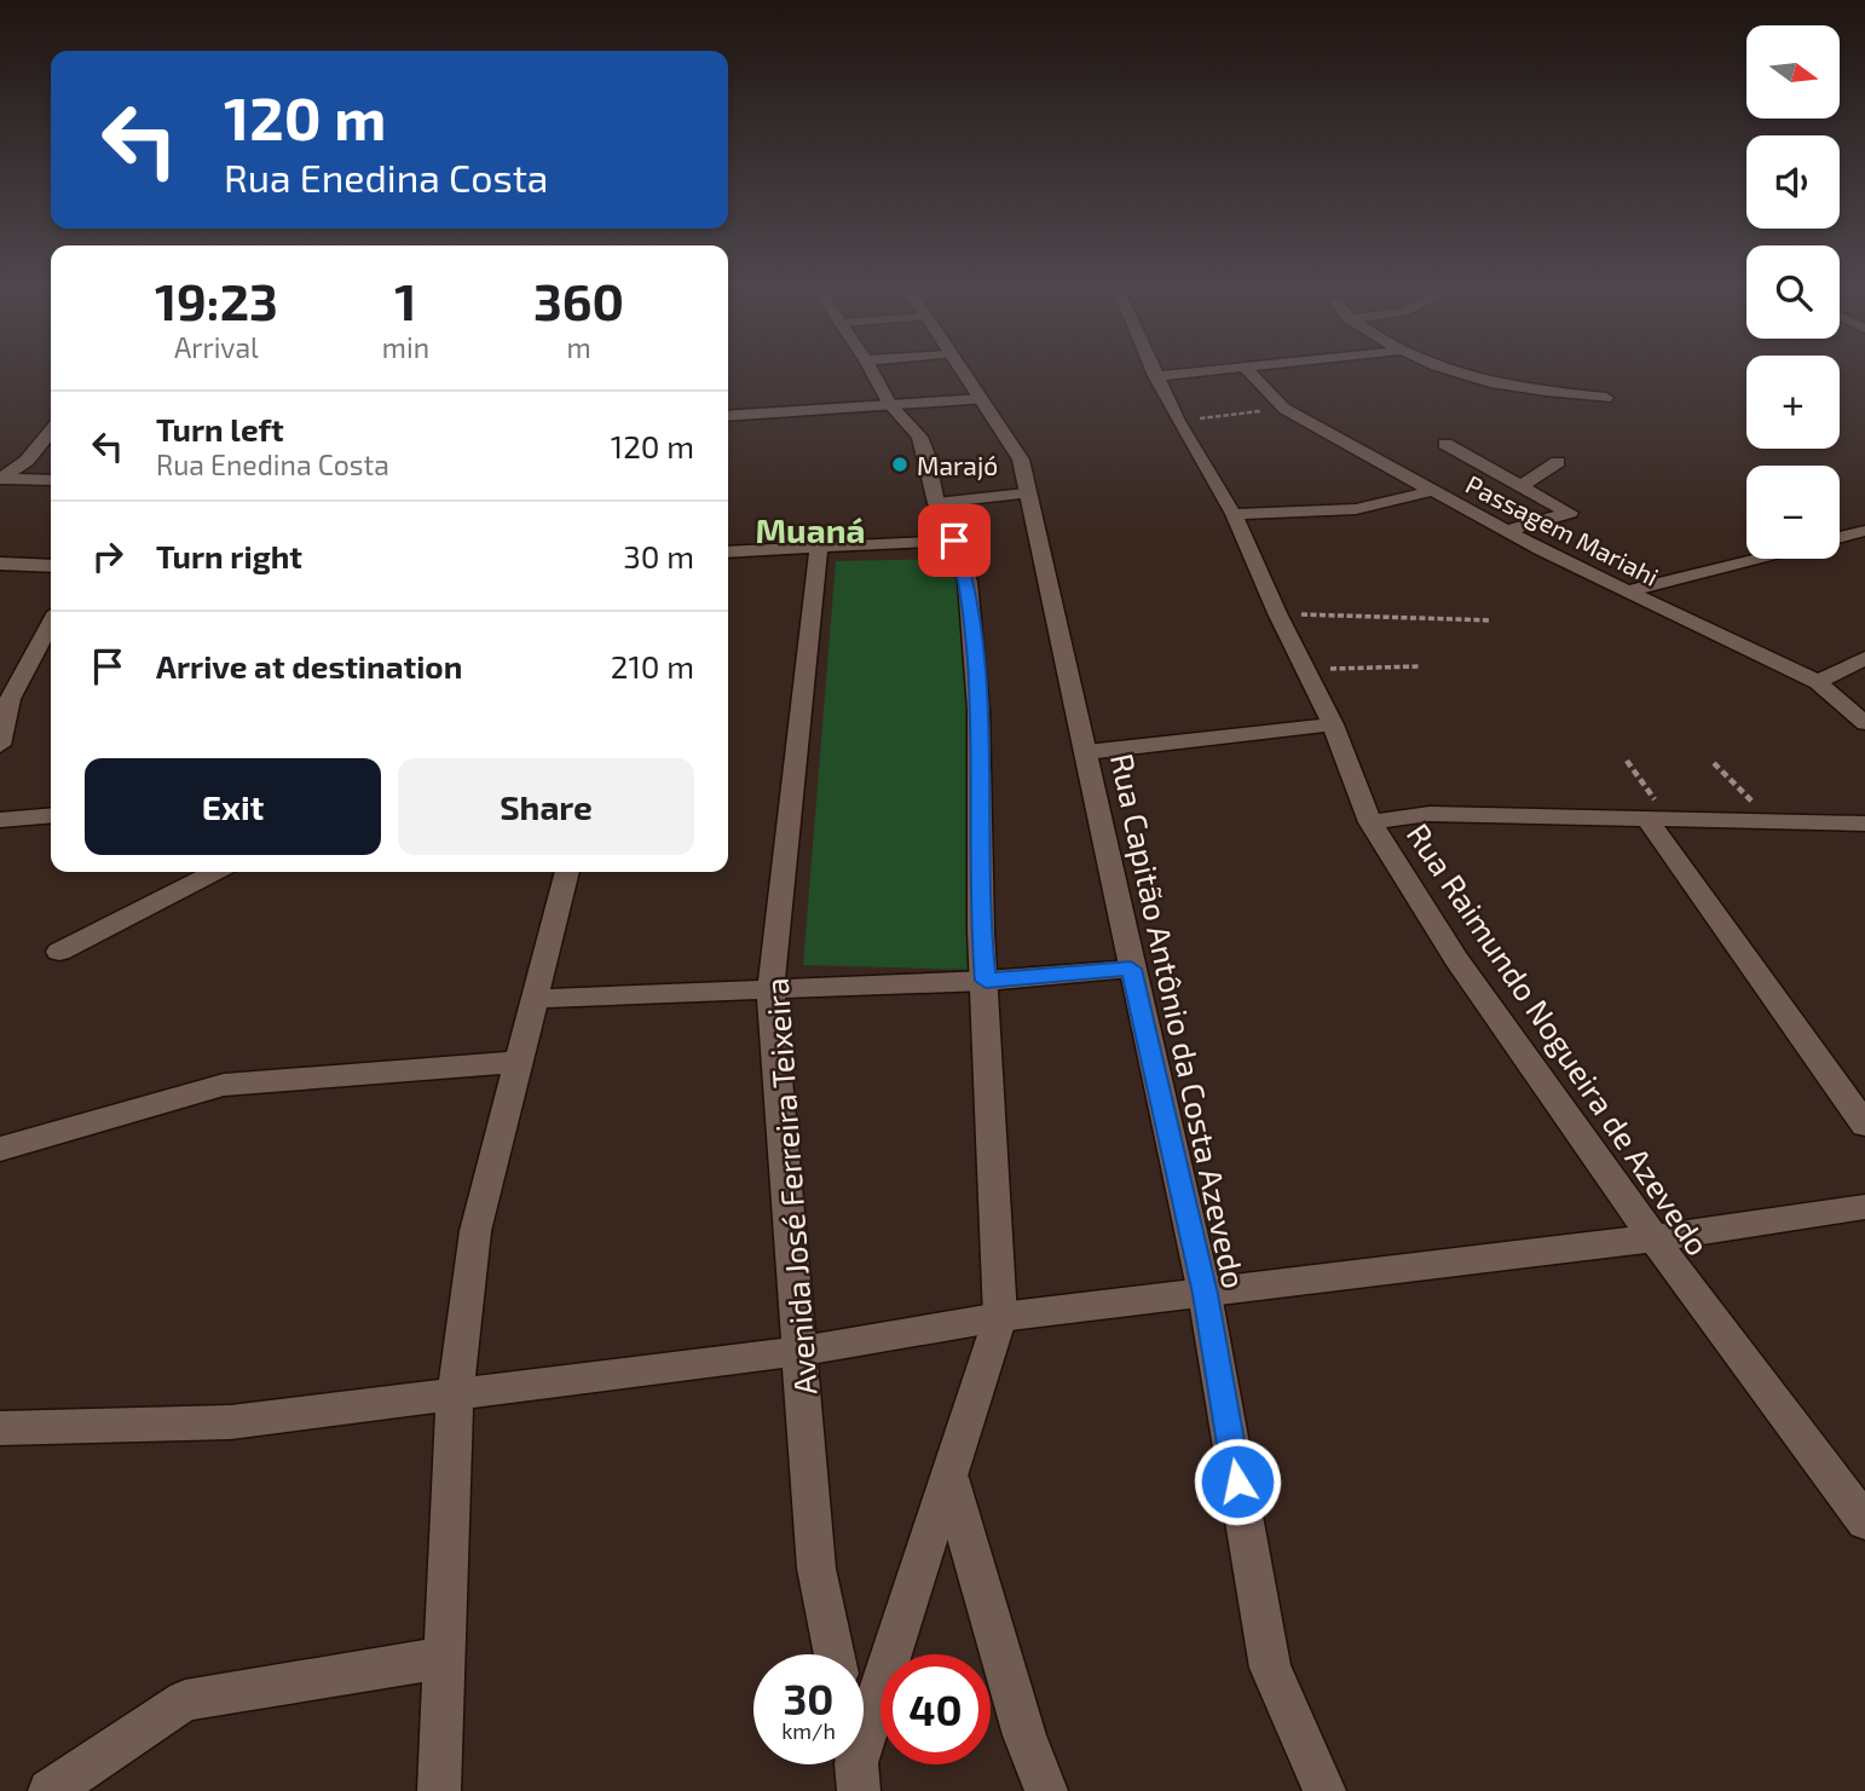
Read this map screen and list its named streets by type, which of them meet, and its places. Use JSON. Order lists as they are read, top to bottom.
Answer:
{
  "streets": {
    "street": [
      "Passagem Mariahi",
      "Rua Capitão Antônio da Costa Azevedo",
      "Rua Raimundo Nogueira de Azevedo",
      "Avenida José Ferreira Teixeira"
    ]
  },
  "districts": ["Muaná"],
  "places": ["Marajó"],
  "north": "right",
  "page": {
    "map_buttons": ["+", "−"],
    "turn": ["120 m", "Rua Enedina Costa"],
    "eta": [
      "19:23",
      "Arrival",
      "1",
      "min",
      "360",
      "m"
    ],
    "list": [
      {
        "name": "Turn left",
        "note": "Rua Enedina Costa",
        "value": "120 m"
      },
      {
        "name": "Turn right",
        "value": "30 m"
      },
      {
        "name": "Arrive at destination",
        "value": "210 m"
      }
    ],
    "buttons": ["Exit", "Share"],
    "speed": "30 km/h",
    "limit": "40"
  }
}
